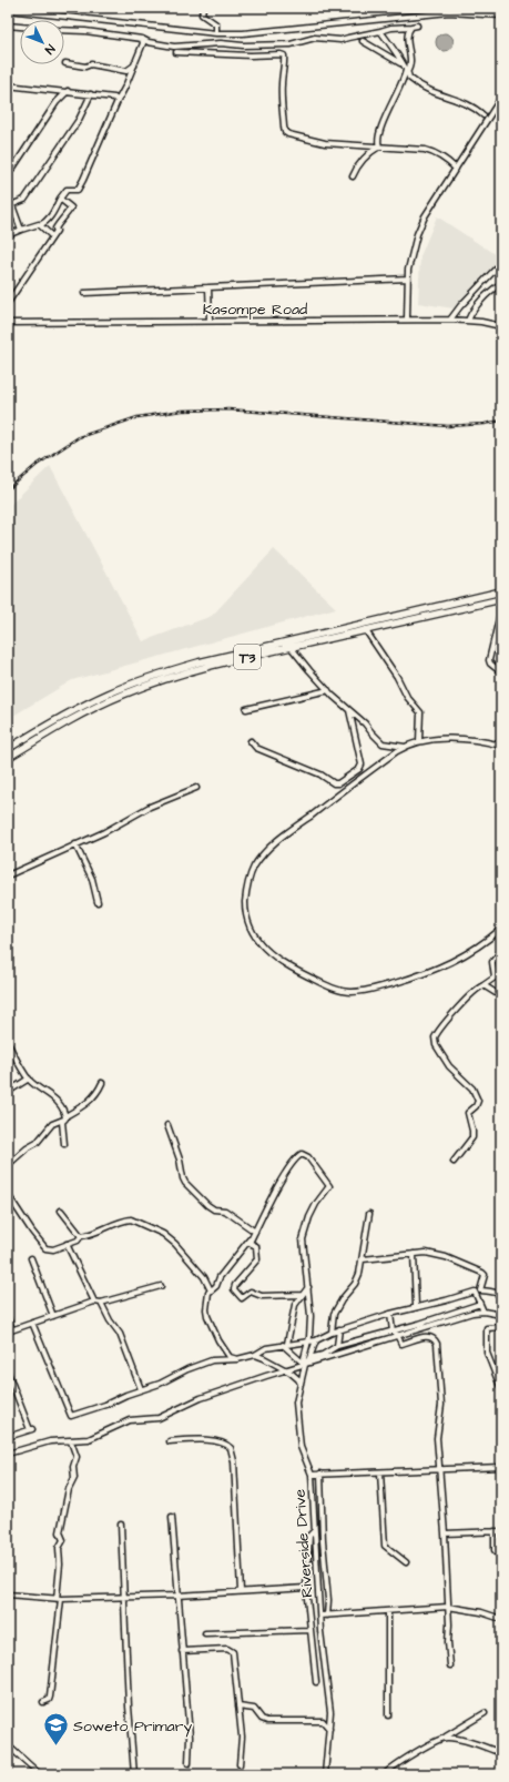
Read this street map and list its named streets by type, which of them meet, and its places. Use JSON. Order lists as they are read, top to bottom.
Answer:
{
  "streets": {
    "highway": ["T3"],
    "street": ["Kasompe Road", "Riverside Drive"]
  },
  "places": {
    "school or university": ["Soweto Primary"]
  },
  "north": "bottom right"
}
